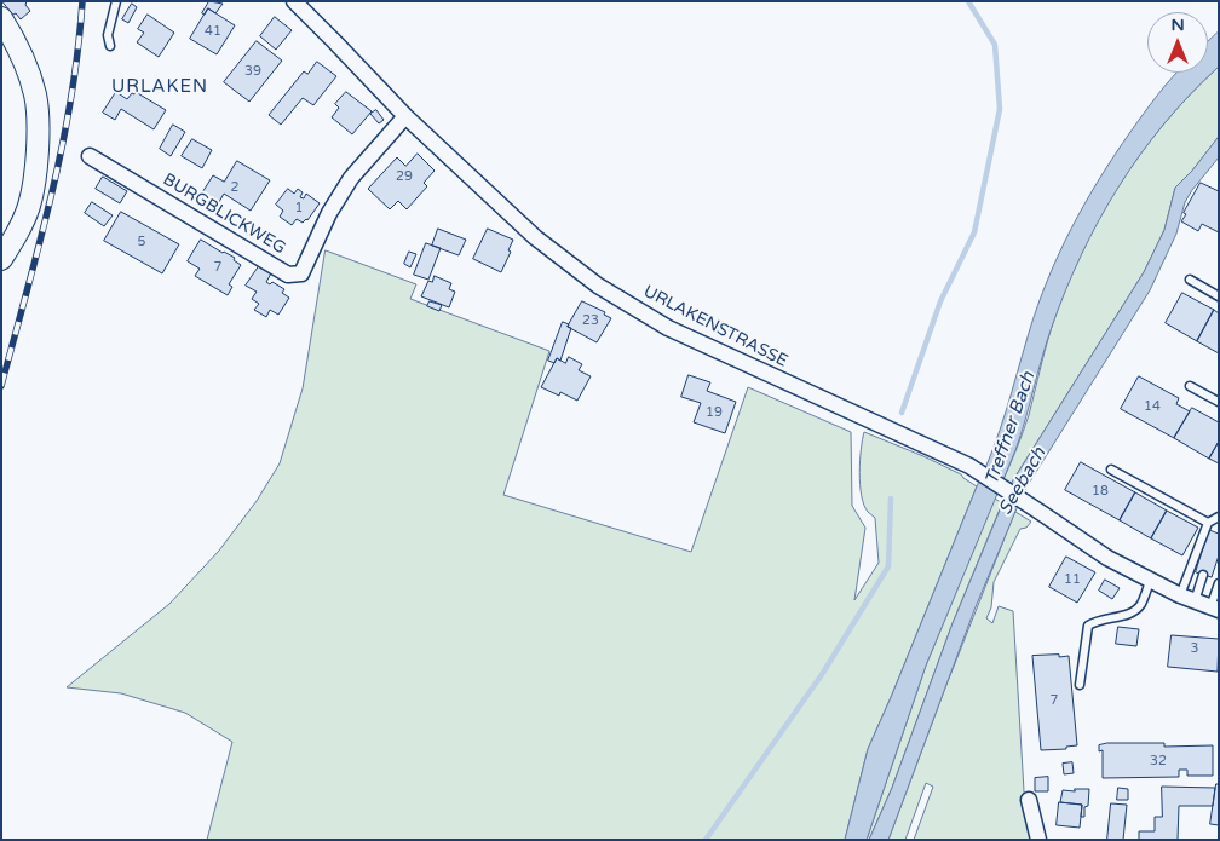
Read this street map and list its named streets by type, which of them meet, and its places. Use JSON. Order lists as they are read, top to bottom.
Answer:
{
  "streets": {
    "street": ["BURGBLICKWEG", "URLAKENSTRASSE"]
  },
  "crossings": [
    ["BURGBLICKWEG", "URLAKENSTRASSE"]
  ],
  "districts": ["URLAKEN"],
  "water": ["Treffner Bach", "Seebach"],
  "house_numbers": [
    "41",
    "39",
    "29",
    "2",
    "1",
    "5",
    "7",
    "23",
    "14",
    "19",
    "18",
    "11",
    "3",
    "7",
    "32"
  ],
  "north": "top"
}
